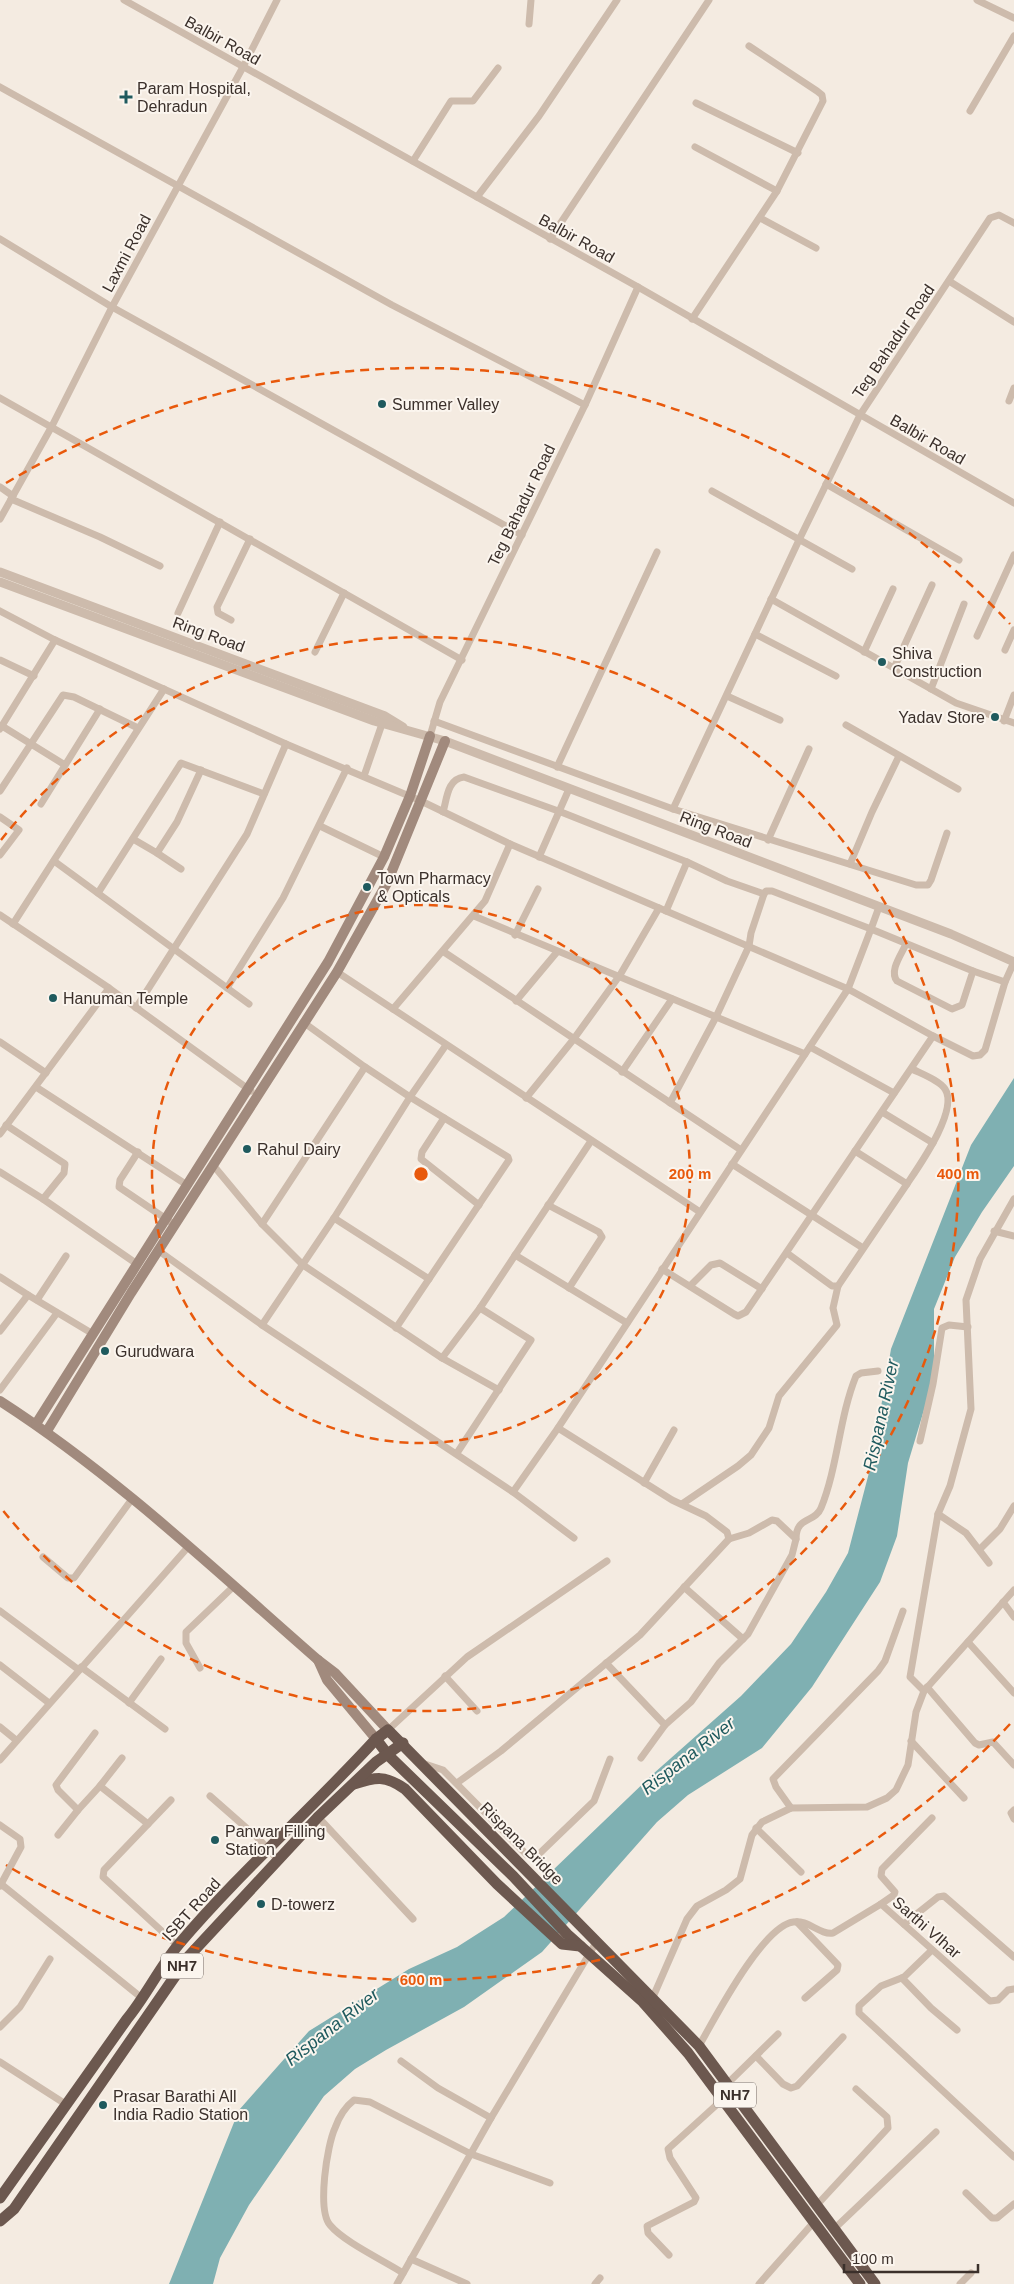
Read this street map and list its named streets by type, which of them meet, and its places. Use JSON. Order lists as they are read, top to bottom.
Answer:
{
  "streets": {
    "highway": ["Rispana Bridge", "ISBT Road", "NH7"],
    "street": [
      "Balbir Road",
      "Laxmi Road",
      "Teg Bahadur Road",
      "Ring Road",
      "Sarthi VIhar"
    ]
  },
  "crossings": [
    ["Balbir Road", "Laxmi Road"],
    ["Balbir Road", "Teg Bahadur Road"],
    ["Teg Bahadur Road", "Ring Road"],
    ["Rispana Bridge", "NH7"],
    ["ISBT Road", "NH7"]
  ],
  "water": ["Rispana River"],
  "places": {
    "health": ["Param Hospital, Dehradun"],
    "other": [
      "Summer Valley",
      "Shiva Construction",
      "Yadav Store",
      "Town Pharmacy & Opticals",
      "Hanuman Temple",
      "Rahul Dairy",
      "Gurudwara",
      "Panwar Filling Station",
      "D-towerz",
      "Prasar Barathi All India Radio Station"
    ]
  },
  "scale_bar": "100 m",
  "rings": ["200 m", "400 m", "600 m"]
}
